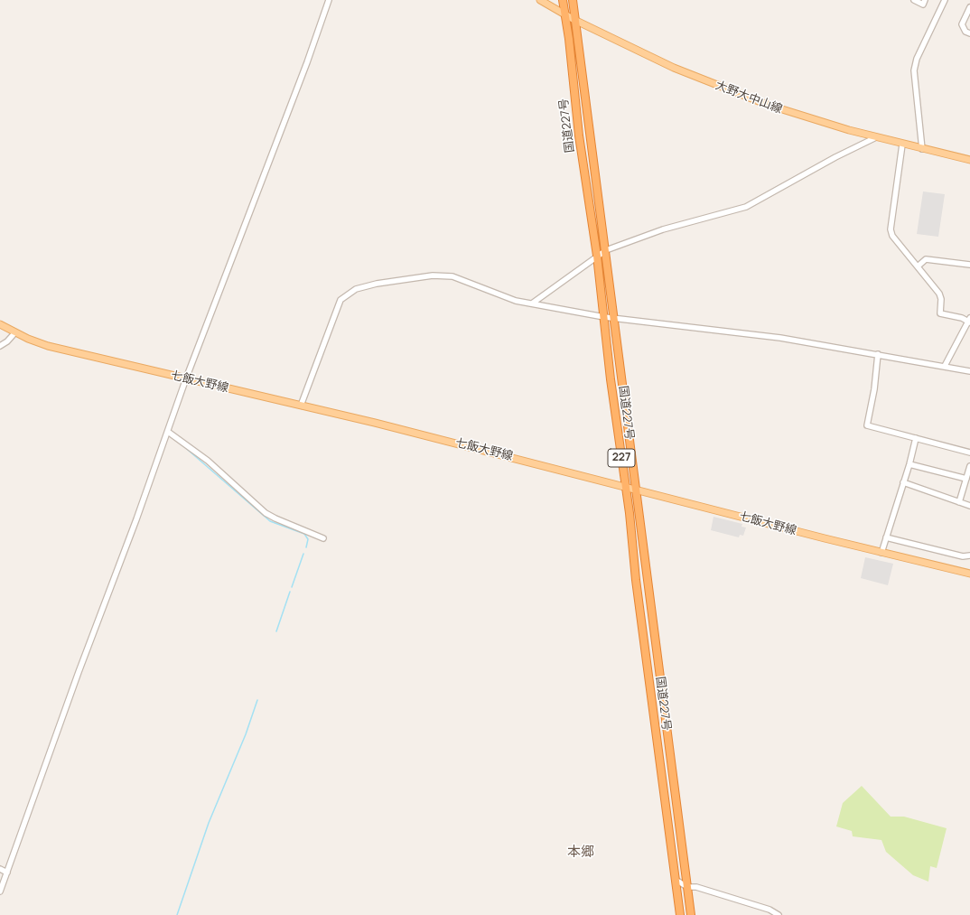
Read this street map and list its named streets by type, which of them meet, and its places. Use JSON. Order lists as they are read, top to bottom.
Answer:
{
  "streets": {
    "highway": ["国道227号", "227"],
    "main road": ["大野大中山線", "七飯大野線"]
  },
  "crossings": [
    ["大野大中山線", "国道227号"],
    ["国道227号", "七飯大野線"]
  ],
  "districts": ["本郷"]
}
